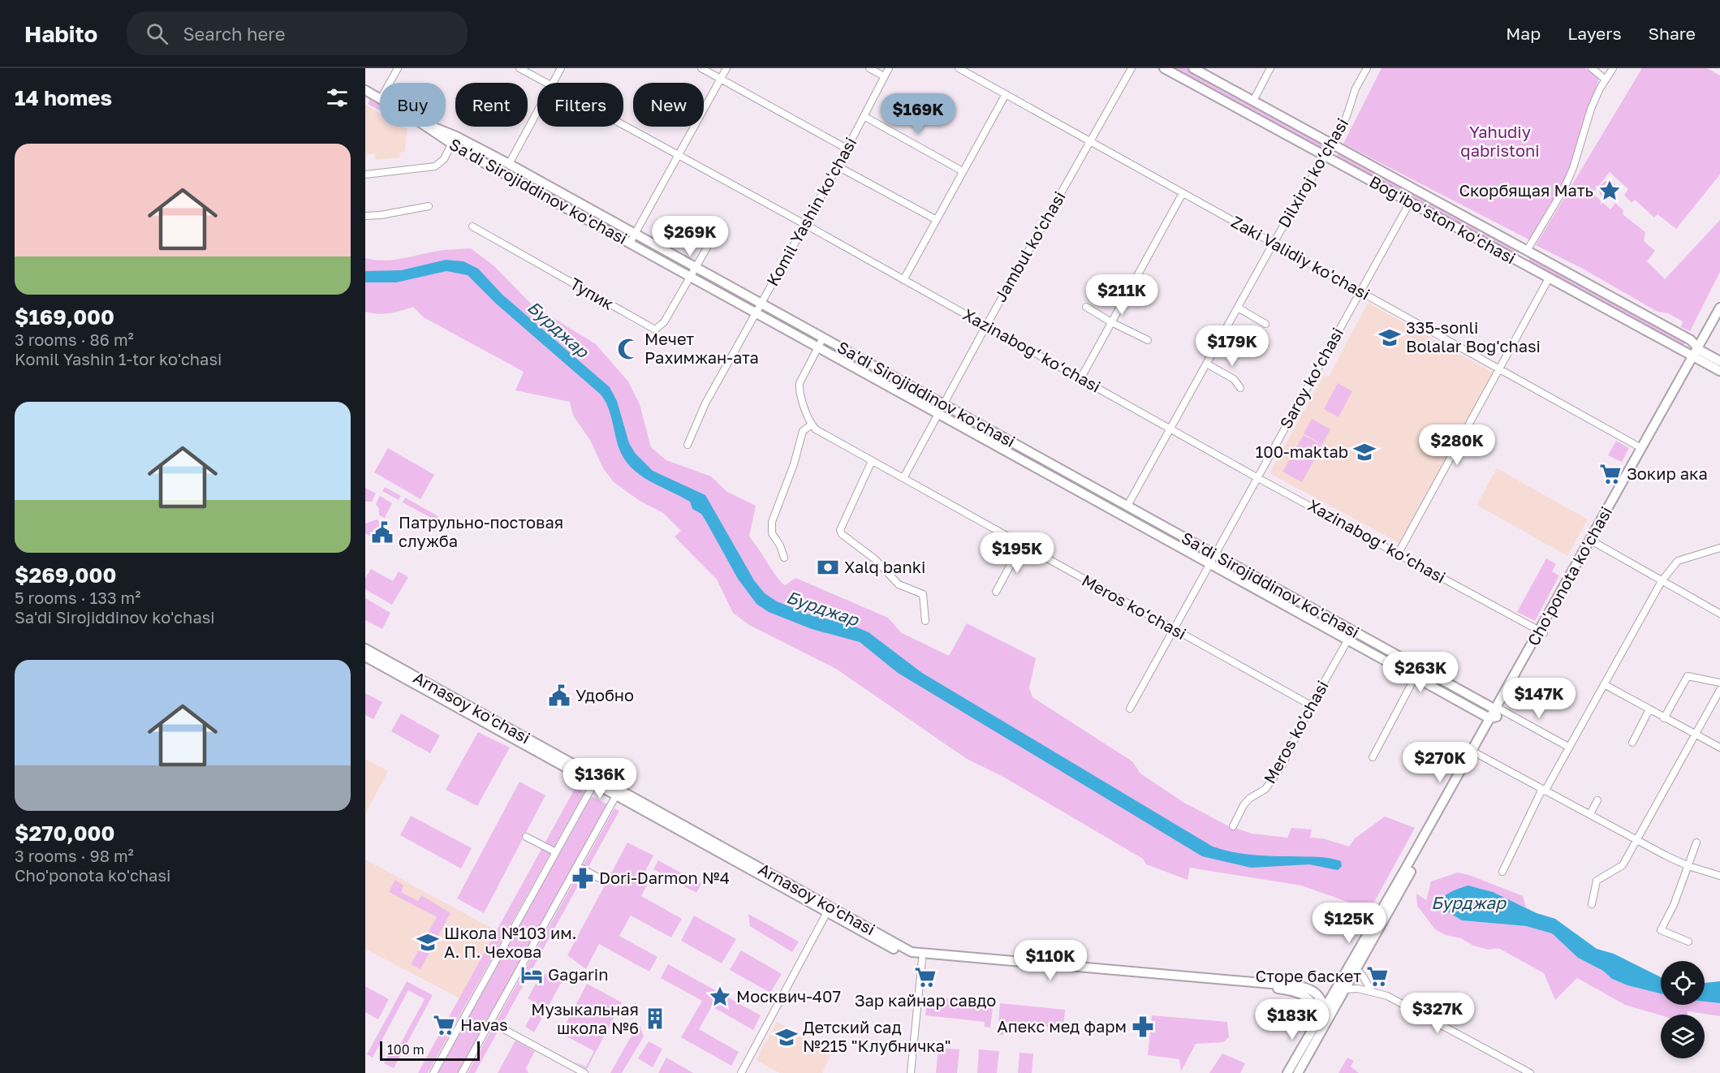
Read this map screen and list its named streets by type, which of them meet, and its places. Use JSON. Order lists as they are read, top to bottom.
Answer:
{
  "streets": {
    "street": [
      "Dilxiroj ko‘chasi",
      "Sa'di Sirojiddinov ko'chasi",
      "Komil Yashin koʻchasi",
      "Bogʻiboʻston koʻchasi",
      "Jambul ko'chasi",
      "Zaki Validiy ko'chasi",
      "Тупик",
      "Xazinabog‘ ko‘chasi",
      "Saroy ko‘chasi",
      "Cho'ponota ko'chasi",
      "Meros ko‘chasi",
      "Arnasoy ko'chasi",
      "Meros ko'chasi"
    ]
  },
  "crossings": [
    ["Dilxiroj ko‘chasi", "Sa'di Sirojiddinov ko'chasi"],
    ["Dilxiroj ko‘chasi", "Bogʻiboʻston koʻchasi"],
    ["Dilxiroj ko‘chasi", "Zaki Validiy ko'chasi"],
    ["Dilxiroj ko‘chasi", "Xazinabog‘ ko‘chasi"],
    ["Sa'di Sirojiddinov ko'chasi", "Komil Yashin koʻchasi"],
    ["Sa'di Sirojiddinov ko'chasi", "Jambul ko'chasi"],
    ["Sa'di Sirojiddinov ko'chasi", "Тупик"],
    ["Sa'di Sirojiddinov ko'chasi", "Saroy ko‘chasi"],
    ["Sa'di Sirojiddinov ko'chasi", "Cho'ponota ko'chasi"],
    ["Sa'di Sirojiddinov ko'chasi", "Meros ko'chasi"],
    ["Komil Yashin koʻchasi", "Xazinabog‘ ko‘chasi"],
    ["Bogʻiboʻston koʻchasi", "Saroy ko‘chasi"],
    ["Bogʻiboʻston koʻchasi", "Cho'ponota ko'chasi"],
    ["Jambul ko'chasi", "Zaki Validiy ko'chasi"],
    ["Jambul ko'chasi", "Xazinabog‘ ko‘chasi"],
    ["Jambul ko'chasi", "Meros ko‘chasi"],
    ["Zaki Validiy ko'chasi", "Saroy ko‘chasi"],
    ["Zaki Validiy ko'chasi", "Cho'ponota ko'chasi"],
    ["Xazinabog‘ ko‘chasi", "Saroy ko‘chasi"],
    ["Xazinabog‘ ko‘chasi", "Cho'ponota ko'chasi"],
    ["Saroy ko‘chasi", "Meros ko‘chasi"],
    ["Cho'ponota ko'chasi", "Arnasoy ko'chasi"],
    ["Meros ko‘chasi", "Meros ko'chasi"]
  ],
  "water": ["Бурджар"],
  "parks": ["Yahudiy qabristoni"],
  "places": {
    "place": ["Скорбящая Мать", "Москвич-407"],
    "school or university": [
      "335-sonli Bolalar Bog'chasi",
      "100-maktab",
      "Школа №103 им. А. П. Чехова",
      "Детский сад №215 \"Клубничка\""
    ],
    "mosque": ["Мечет Рахимжан-ата"],
    "supermarket": [
      "Зокир ака",
      "Сторе баскет",
      "Зар кайнар савдо",
      "Havas"
    ],
    "public building": ["Патрульно-постовая служба", "Удобно"],
    "bank": ["Xalq banki"],
    "pharmacy": ["Dori-Darmon №4", "Апекс мед фарм"],
    "hotel": ["Gagarin"],
    "building": ["Mузыкальная школа №6"]
  },
  "scale_bar": "100 m",
  "page": {
    "header": "Habito",
    "search": "Search here",
    "nav": ["Map", "Layers", "Share"],
    "heading": "14 homes",
    "chip": [
      "Buy",
      "Rent",
      "Filters",
      "New"
    ],
    "price": [
      "$169K",
      "$269K",
      "$211K",
      "$179K",
      "$280K",
      "$195K",
      "$263K",
      "$147K",
      "$270K",
      "$136K",
      "$125K",
      "$110K",
      "$327K",
      "$183K"
    ],
    "list": [
      {
        "name": "$169,000",
        "note": "3 rooms · 86 m² · Komil Yashin 1-tor ko'chasi"
      },
      {
        "name": "$269,000",
        "note": "5 rooms · 133 m² · Sa'di Sirojiddinov ko'chasi"
      },
      {
        "name": "$270,000",
        "note": "3 rooms · 98 m² · Cho'ponota ko'chasi"
      }
    ],
    "scale": "100 m"
  }
}
